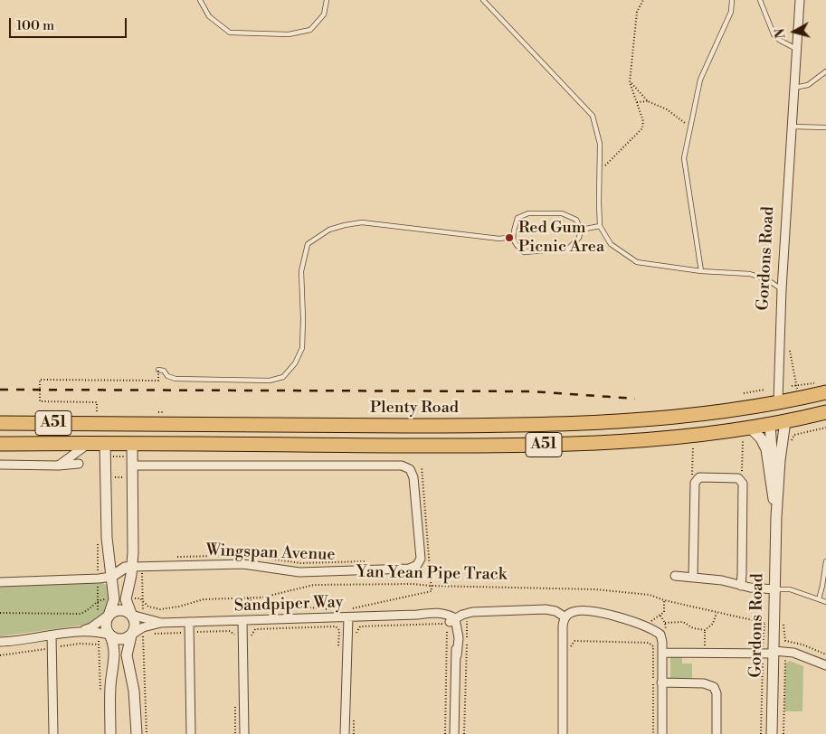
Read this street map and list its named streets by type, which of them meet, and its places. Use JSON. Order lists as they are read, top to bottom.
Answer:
{
  "streets": {
    "highway": ["Gordons Road", "Plenty Road", "A51"],
    "street": ["Wingspan Avenue", "Sandpiper Way"],
    "path": ["Yan Yean Pipe Track"]
  },
  "crossings": [
    ["Gordons Road", "Plenty Road"],
    ["Gordons Road", "A51"],
    ["Gordons Road", "Yan Yean Pipe Track"]
  ],
  "places": ["Red Gum Picnic Area"],
  "scale_bar": "100 m",
  "north": "left"
}
